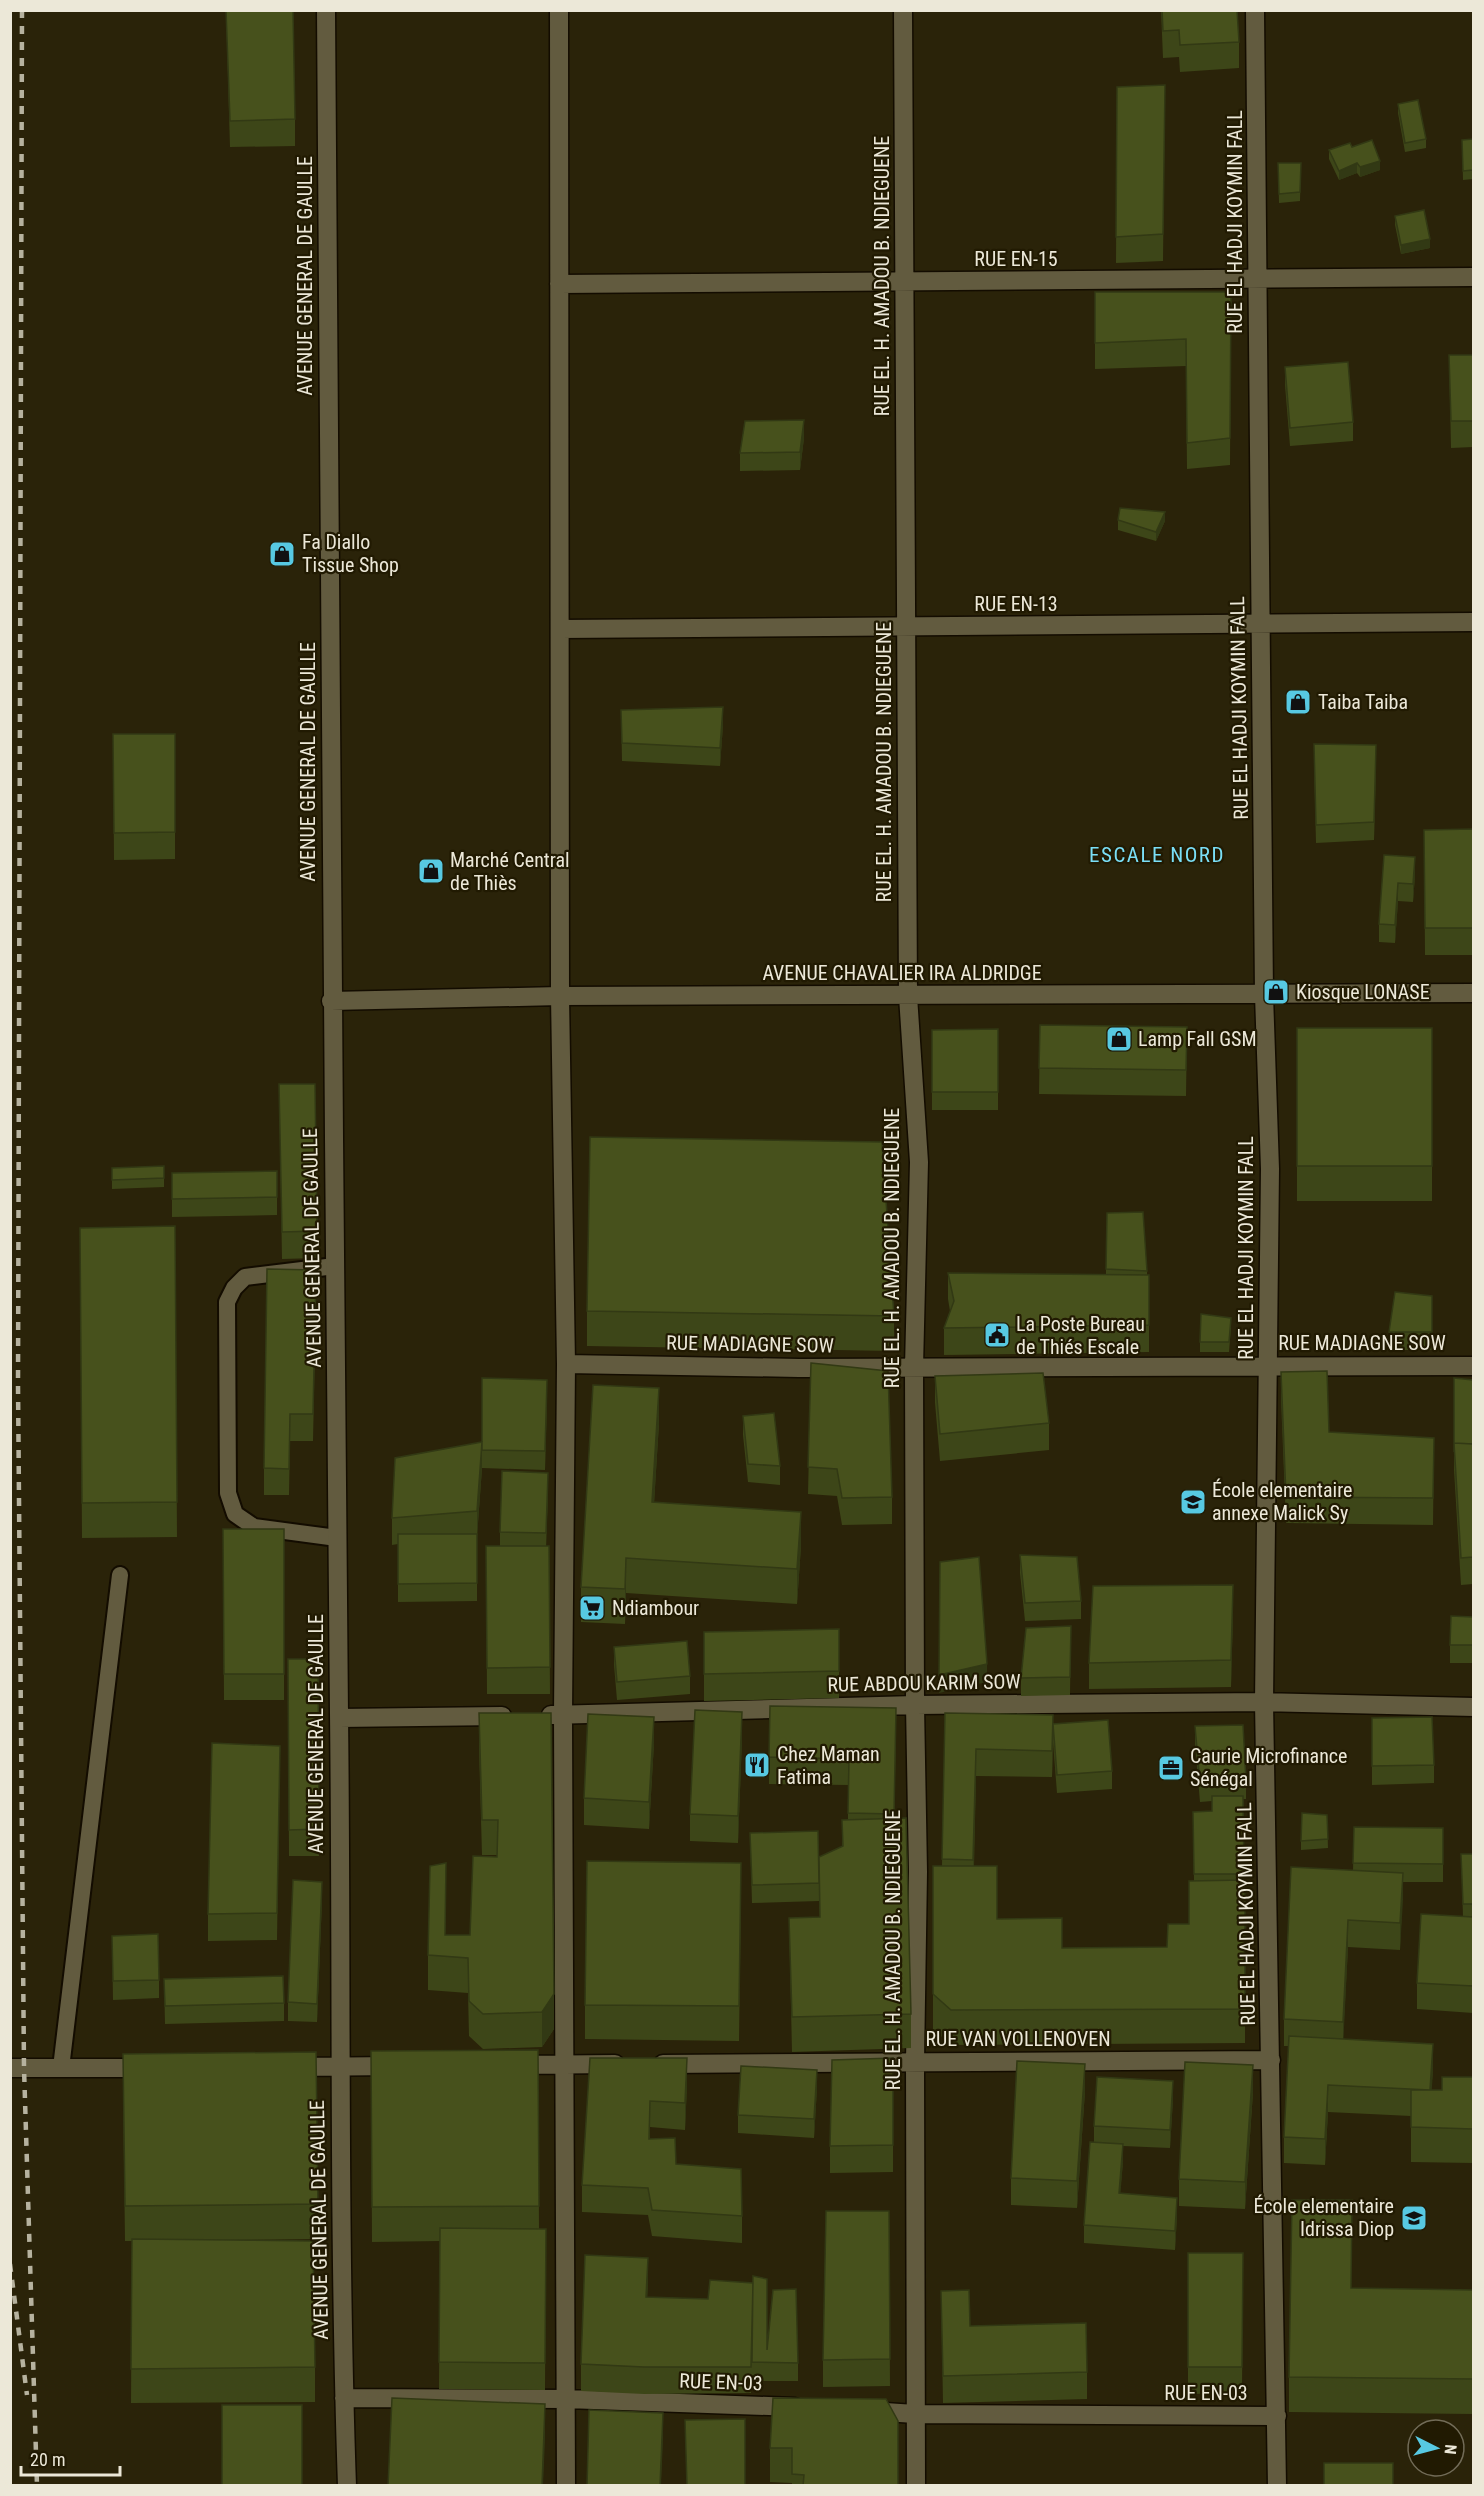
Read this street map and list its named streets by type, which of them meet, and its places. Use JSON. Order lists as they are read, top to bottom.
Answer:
{
  "streets": {
    "street": [
      "RUE EL HADJI KOYMIN FALL",
      "RUE EN-15",
      "AVENUE GENERAL DE GAULLE",
      "RUE EL. H. AMADOU B. NDIEGUENE",
      "RUE EN-13",
      "AVENUE CHAVALIER IRA ALDRIDGE",
      "RUE MADIAGNE SOW",
      "RUE ABDOU KARIM SOW",
      "RUE VAN VOLLENOVEN",
      "RUE EN-03"
    ]
  },
  "crossings": [
    ["RUE EL HADJI KOYMIN FALL", "RUE EN-15"],
    ["RUE EL HADJI KOYMIN FALL", "RUE EN-13"],
    ["RUE EL HADJI KOYMIN FALL", "AVENUE CHAVALIER IRA ALDRIDGE"],
    ["RUE EL HADJI KOYMIN FALL", "RUE MADIAGNE SOW"],
    ["RUE EL HADJI KOYMIN FALL", "RUE ABDOU KARIM SOW"],
    ["RUE EL HADJI KOYMIN FALL", "RUE VAN VOLLENOVEN"],
    ["RUE EL HADJI KOYMIN FALL", "RUE EN-03"],
    ["RUE EN-15", "RUE EL. H. AMADOU B. NDIEGUENE"],
    ["AVENUE GENERAL DE GAULLE", "AVENUE CHAVALIER IRA ALDRIDGE"],
    ["AVENUE GENERAL DE GAULLE", "RUE ABDOU KARIM SOW"],
    ["AVENUE GENERAL DE GAULLE", "RUE EN-03"],
    ["RUE EL. H. AMADOU B. NDIEGUENE", "RUE EN-13"],
    ["RUE EL. H. AMADOU B. NDIEGUENE", "AVENUE CHAVALIER IRA ALDRIDGE"],
    ["RUE EL. H. AMADOU B. NDIEGUENE", "RUE MADIAGNE SOW"],
    ["RUE EL. H. AMADOU B. NDIEGUENE", "RUE ABDOU KARIM SOW"],
    ["RUE EL. H. AMADOU B. NDIEGUENE", "RUE VAN VOLLENOVEN"],
    ["RUE EL. H. AMADOU B. NDIEGUENE", "RUE EN-03"]
  ],
  "districts": ["ESCALE NORD"],
  "places": {
    "shop": [
      "Fa Diallo Tissue Shop",
      "Taiba Taiba",
      "Marché Central de Thiès",
      "Kiosque LONASE",
      "Lamp Fall GSM"
    ],
    "public building": ["La Poste Bureau de Thiés Escale"],
    "school or university": ["École elementaire annexe Malick Sy", "École elementaire Idrissa Diop"],
    "supermarket": ["Ndiambour"],
    "restaurant": ["Chez Maman Fatima"],
    "office": ["Caurie Microfinance Sénégal"]
  },
  "scale_bar": "20 m",
  "north": "right"
}
